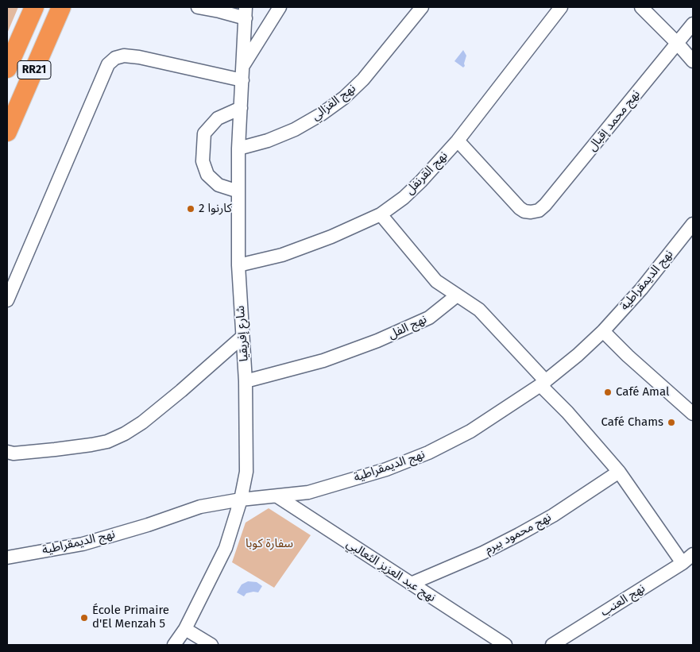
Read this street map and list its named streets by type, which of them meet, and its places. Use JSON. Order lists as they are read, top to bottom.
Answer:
{
  "streets": {
    "highway": ["RR21"],
    "street": [
      "نهج الغزالي",
      "نهج محمد إقبال",
      "نهج القرنفل",
      "نهج الديمقراطية",
      "نهج الفل",
      "شارع إفريقيا",
      "نهج محمود بيرم",
      "نهج عبد العزيز الثعالبي",
      "نهج العنب"
    ]
  },
  "crossings": [
    ["نهج الغزالي", "شارع إفريقيا"],
    ["نهج محمد إقبال", "نهج القرنفل"],
    ["نهج القرنفل", "شارع إفريقيا"],
    ["نهج الديمقراطية", "شارع إفريقيا"],
    ["نهج الديمقراطية", "نهج عبد العزيز الثعالبي"],
    ["نهج الفل", "شارع إفريقيا"],
    ["نهج محمود بيرم", "نهج عبد العزيز الثعالبي"]
  ],
  "parks": ["سفارة كوبا"],
  "places": [
    "كارنوا 2",
    "Café Amal",
    "Café Chams",
    "École Primaire d'El Menzah 5"
  ]
}
